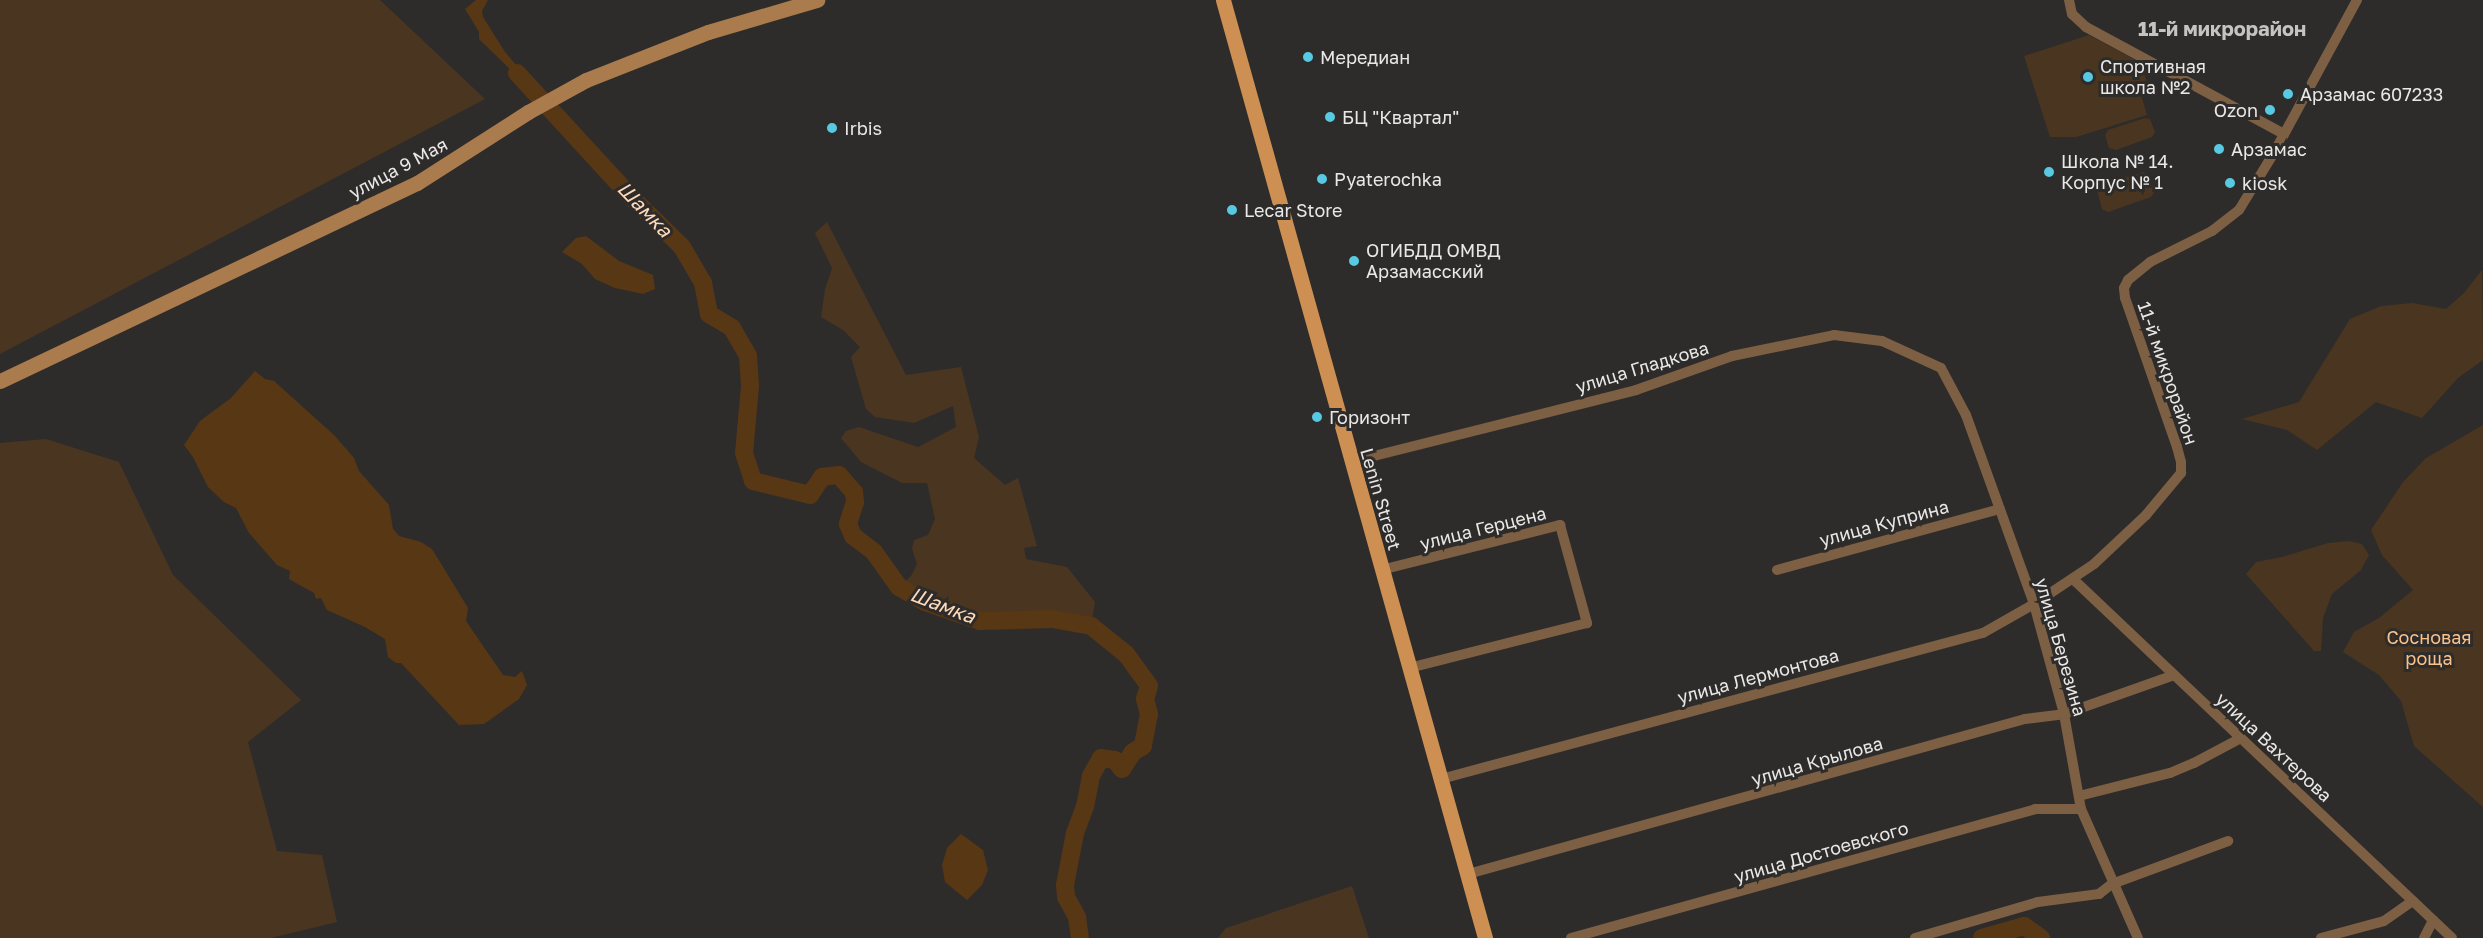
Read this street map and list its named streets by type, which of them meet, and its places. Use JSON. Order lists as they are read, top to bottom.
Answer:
{
  "streets": {
    "main road": ["улица 9 Мая", "Lenin Street"],
    "street": [
      "улица Гладкова",
      "11-й микрорайон",
      "улица Куприна",
      "улица Герцена",
      "улица Березина",
      "улица Лермонтова",
      "улица Вахтерова",
      "улица Крылова",
      "улица Достоевского"
    ]
  },
  "crossings": [
    ["улица Гладкова", "Lenin Street"],
    ["улица Гладкова", "улица Березина"],
    ["11-й микрорайон", "улица Лермонтова"],
    ["11-й микрорайон", "улица Вахтерова"],
    ["Lenin Street", "улица Герцена"],
    ["Lenin Street", "улица Лермонтова"],
    ["Lenin Street", "улица Крылова"],
    ["улица Куприна", "улица Березина"],
    ["улица Березина", "улица Лермонтова"],
    ["улица Березина", "улица Крылова"],
    ["улица Березина", "улица Достоевского"],
    ["улица Лермонтова", "улица Вахтерова"],
    ["улица Вахтерова", "улица Крылова"]
  ],
  "districts": ["11-й микрорайон"],
  "water": ["Шамка"],
  "parks": ["Сосновая роща"],
  "places": [
    "Мередиан",
    "Спортивная школа №2",
    "Арзамас 607233",
    "Ozon",
    "БЦ \"Квартал\"",
    "Irbis",
    "Арзамас",
    "Школа № 14. Корпус № 1",
    "Pyaterochka",
    "kiosk",
    "Lecar Store",
    "ОГИБДД ОМВД Арзамасский",
    "Горизонт"
  ]
}
